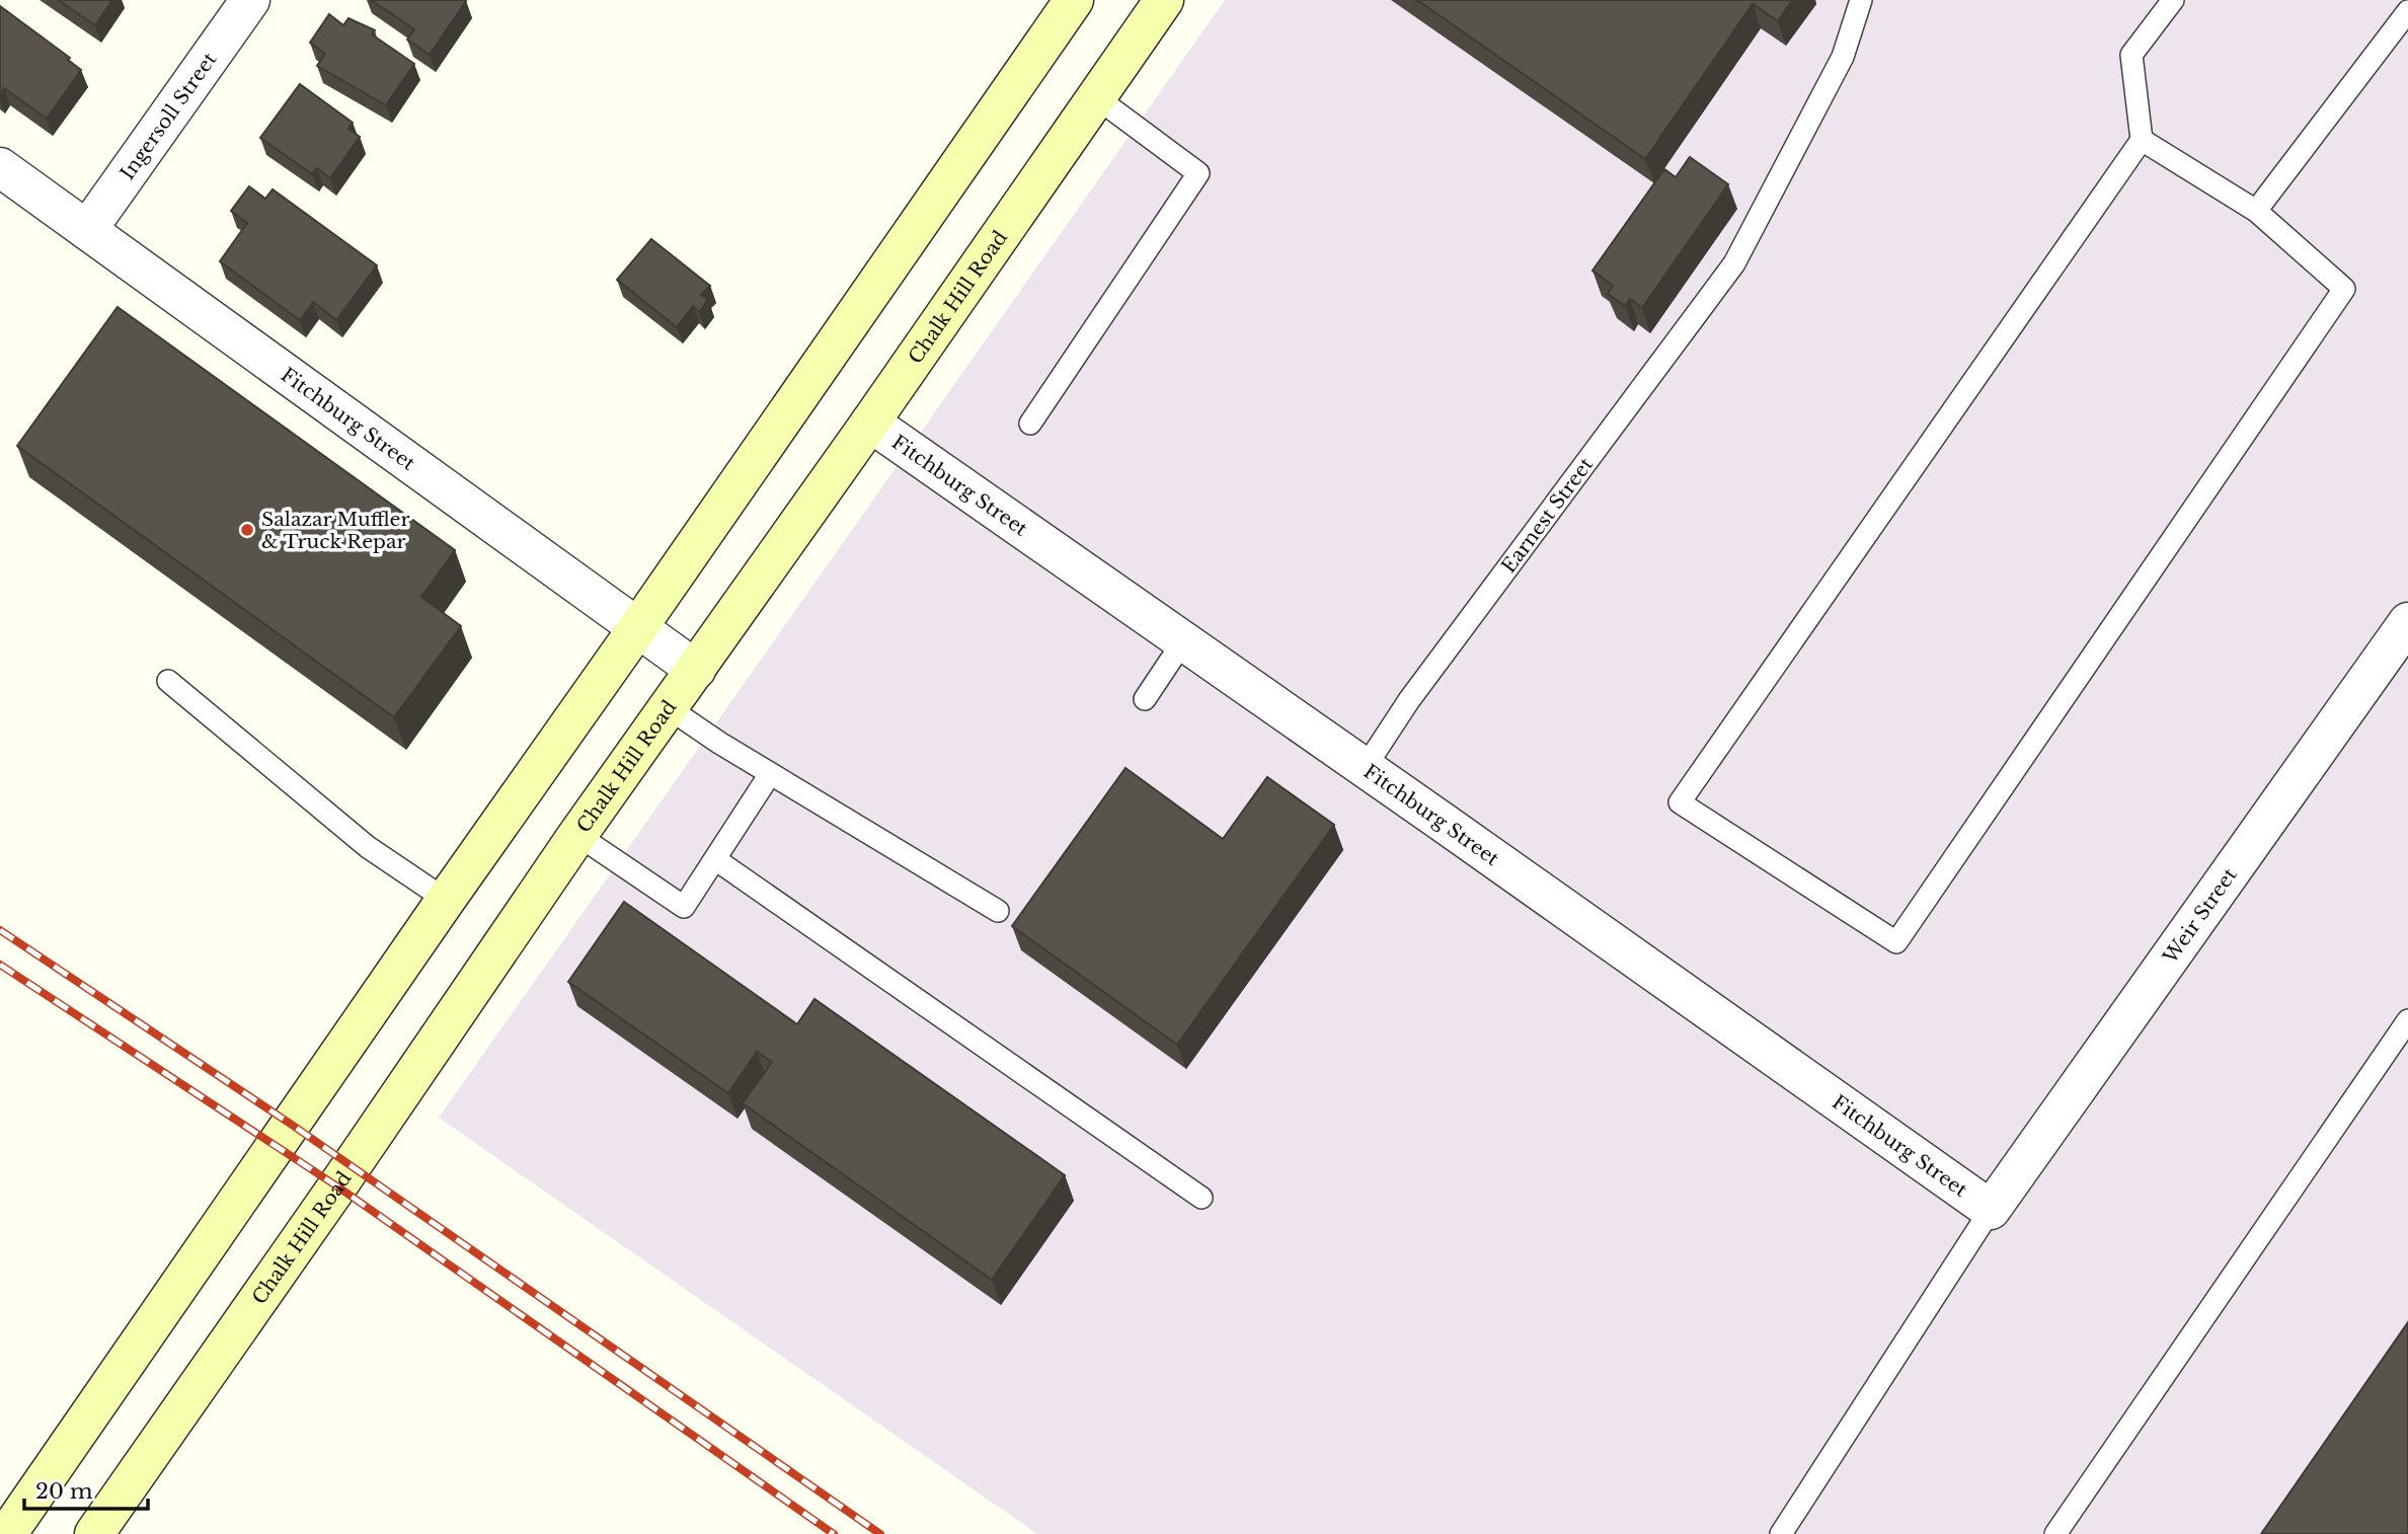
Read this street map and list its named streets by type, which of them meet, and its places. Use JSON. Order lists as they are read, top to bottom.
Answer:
{
  "streets": {
    "street": [
      "Ingersoll Street",
      "Chalk Hill Road",
      "Fitchburg Street",
      "Weir Street"
    ],
    "lane": ["Earnest Street"]
  },
  "crossings": [
    ["Ingersoll Street", "Fitchburg Street"],
    ["Chalk Hill Road", "Fitchburg Street"],
    ["Fitchburg Street", "Earnest Street"],
    ["Fitchburg Street", "Weir Street"]
  ],
  "places": ["Salazar Muffler & Truck Repar"],
  "scale_bar": "20 m"
}
